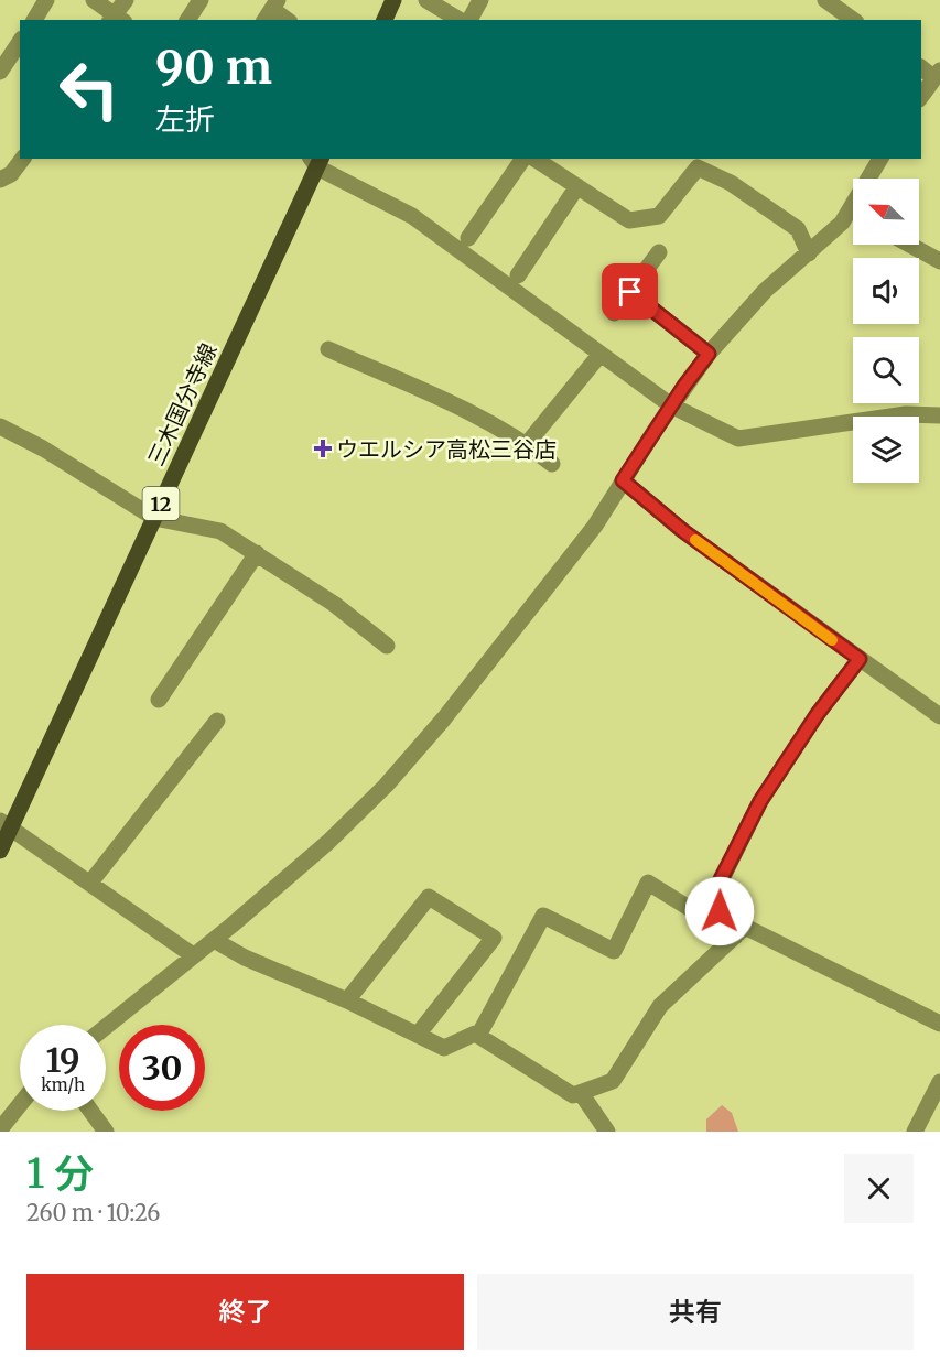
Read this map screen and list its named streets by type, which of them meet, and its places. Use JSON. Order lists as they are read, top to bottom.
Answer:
{
  "streets": {
    "main road": ["三木国分寺線", "12"]
  },
  "places": {
    "health": ["ウエルシア高松三谷店"]
  },
  "north": "top left",
  "page": {
    "turn": ["90 m", "左折"],
    "speed": "19 km/h",
    "limit": "30",
    "heading": ["1 分", "260 m · 10:26"],
    "buttons": ["終了", "共有"]
  }
}
